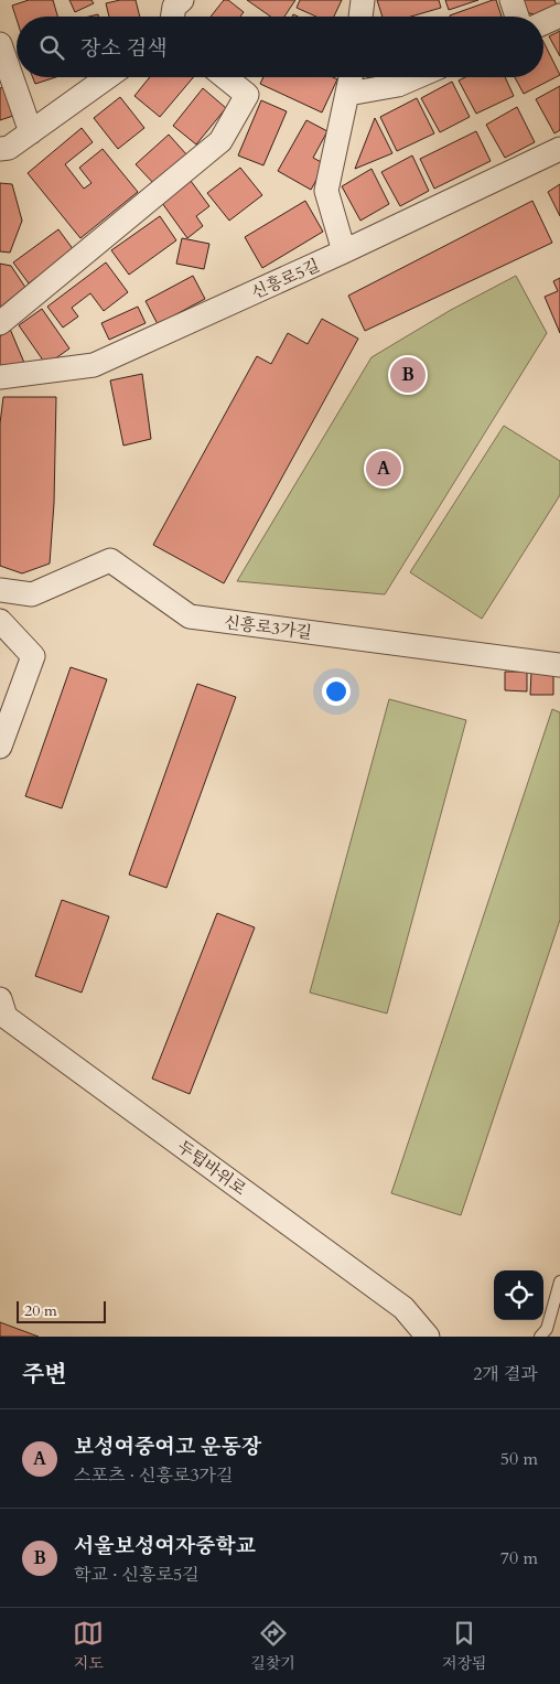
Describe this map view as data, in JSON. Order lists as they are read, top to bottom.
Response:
{
  "streets": {
    "street": ["신흥로5길", "신흥로3가길", "두텁바위로"]
  },
  "scale_bar": "20 m",
  "page": {
    "search": "장소 검색",
    "pins": ["B", "A"],
    "scale": "20 m",
    "heading": ["주변", "2개 결과"],
    "list": [
      {
        "mark": "A",
        "name": "보성여중여고 운동장",
        "note": "스포츠 · 신흥로3가길",
        "value": "50 m"
      },
      {
        "mark": "B",
        "name": "서울보성여자중학교",
        "note": "학교 · 신흥로5길",
        "value": "70 m"
      }
    ],
    "nav": ["지도", "길찾기", "저장됨"]
  }
}
